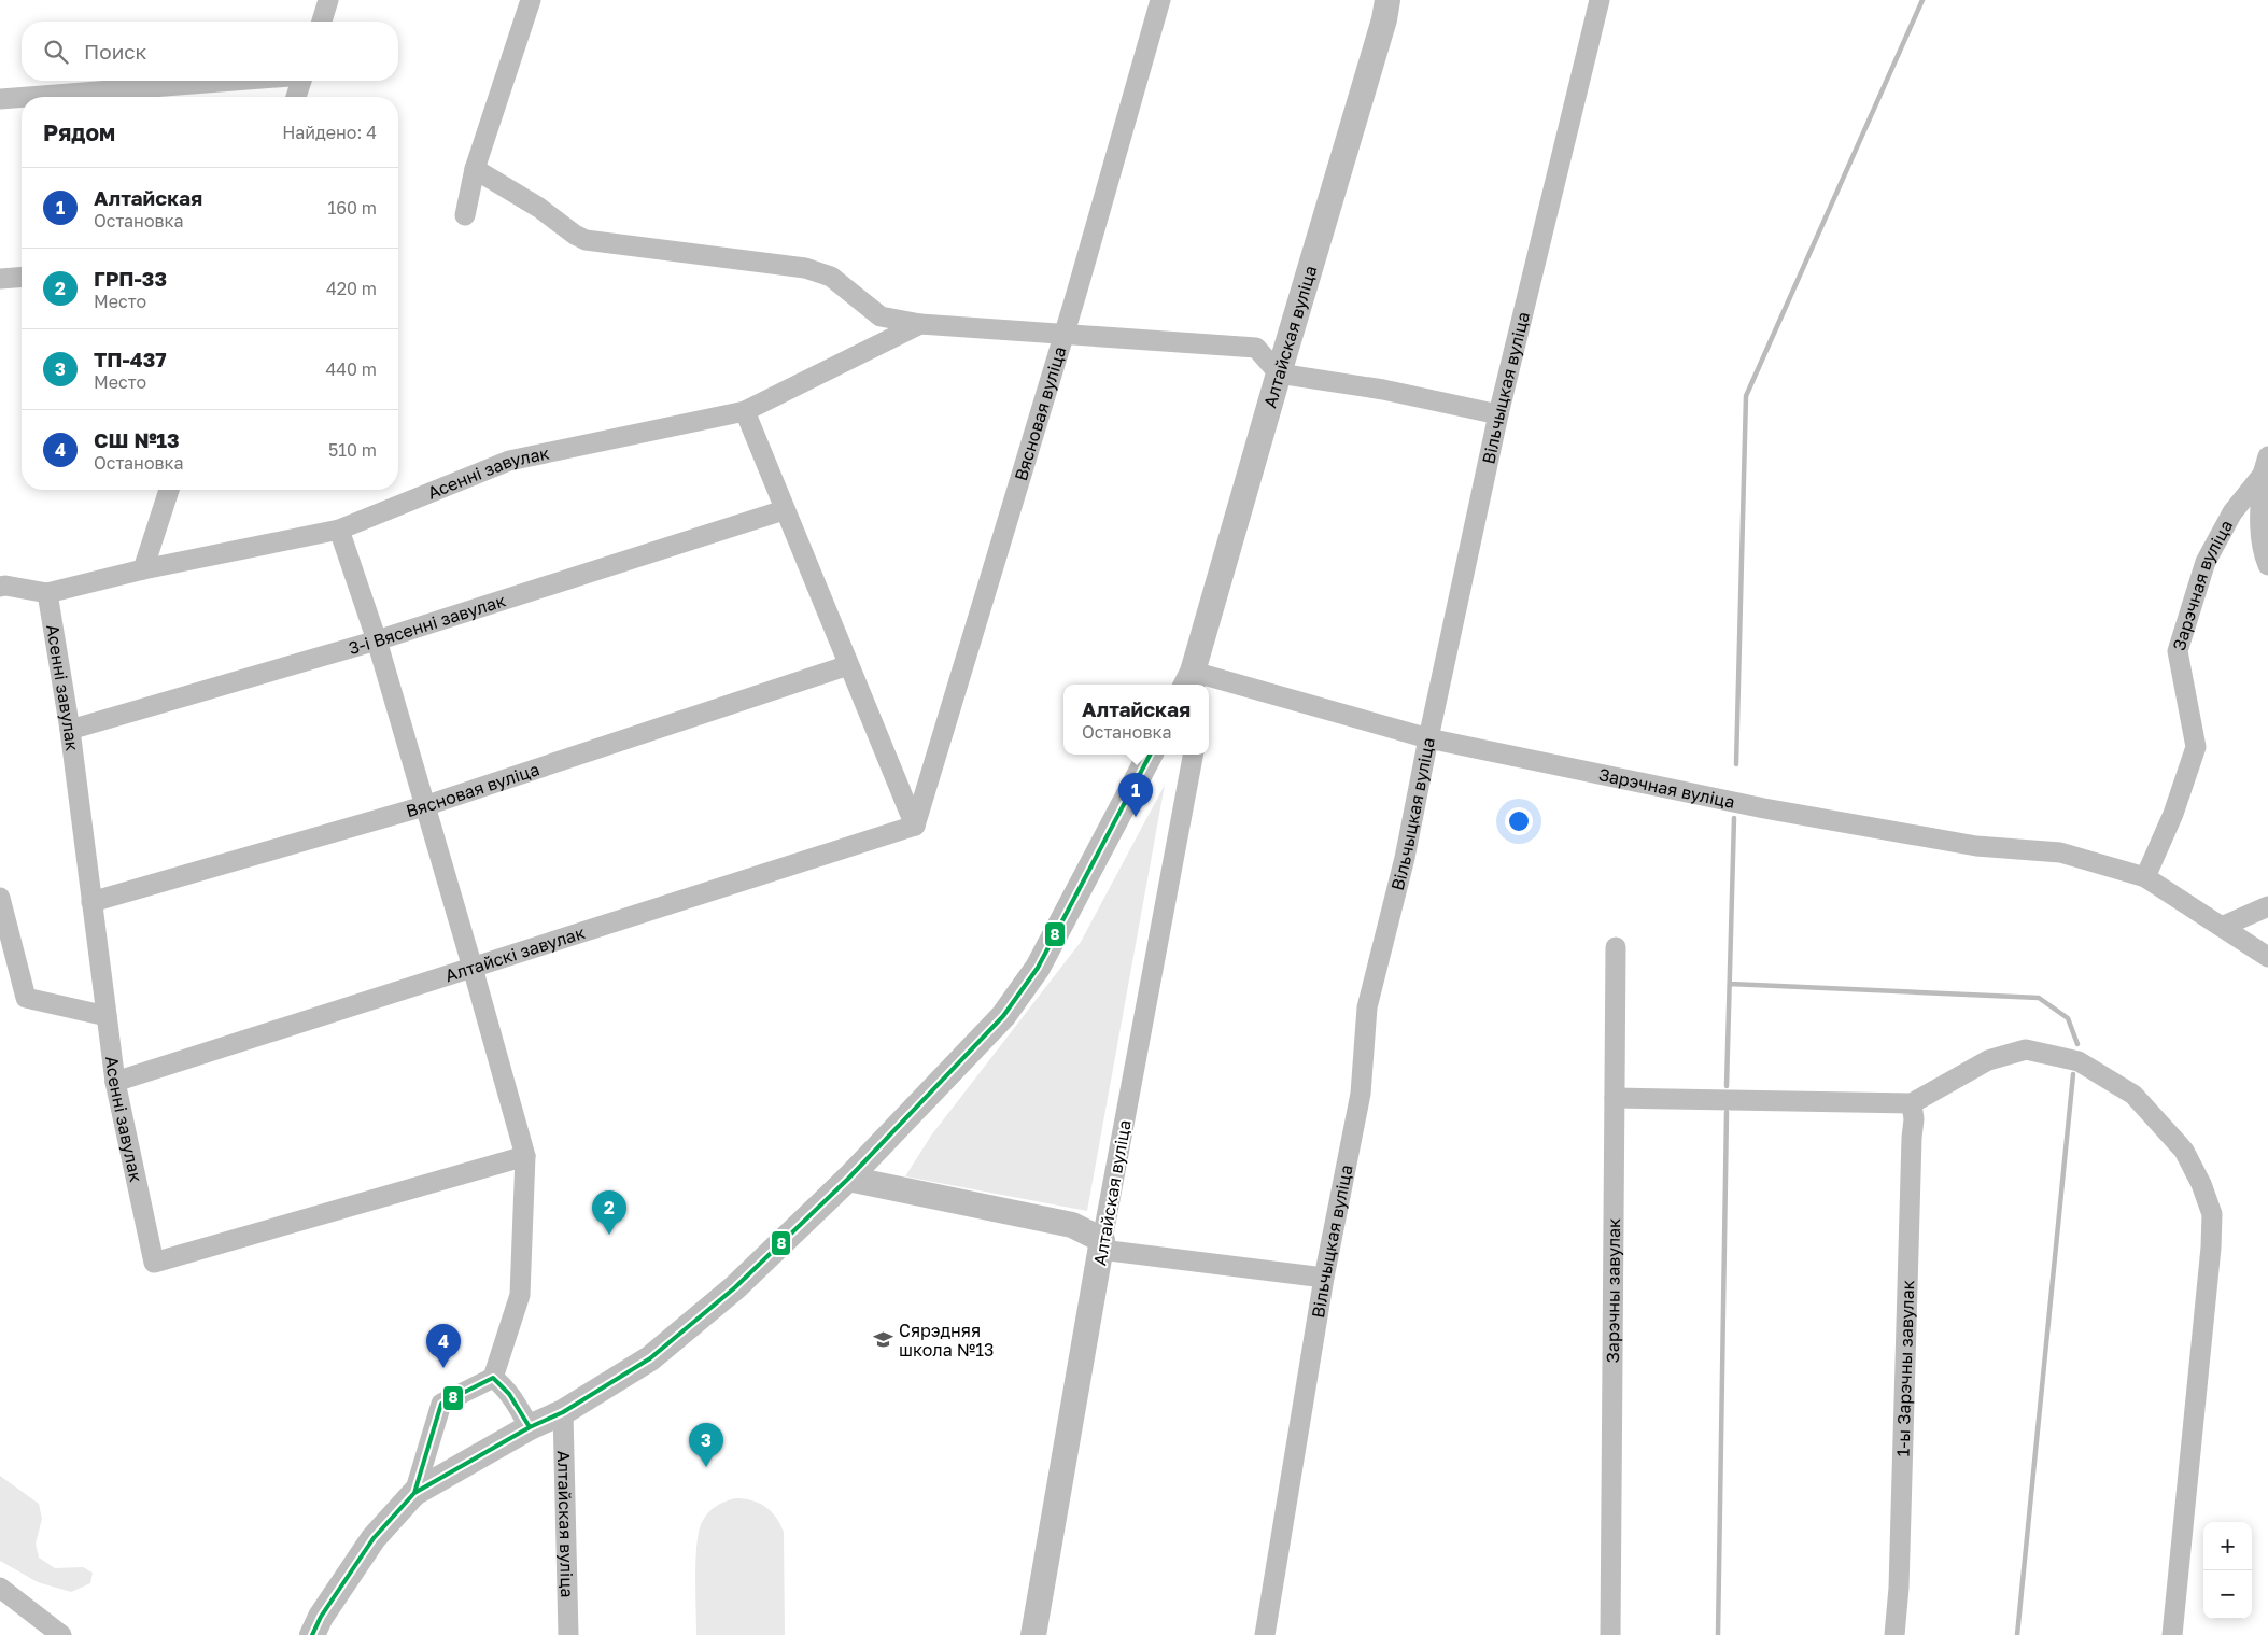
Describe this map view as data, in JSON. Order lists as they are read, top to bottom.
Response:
{
  "streets": {
    "main road": ["Алтайская вуліца"],
    "street": [
      "Вільчыцкая вуліца",
      "Вясновая вуліца",
      "Асенні завулак",
      "Зарэчная вуліца",
      "3-і Вясенні завулак",
      "Алтайскі завулак",
      "Зарэчны завулак",
      "1-ы Зарэчны завулак"
    ]
  },
  "crossings": [
    ["Вільчыцкая вуліца", "Зарэчная вуліца"],
    ["Вясновая вуліца", "Асенні завулак"],
    ["Вясновая вуліца", "Алтайскі завулак"],
    ["Асенні завулак", "3-і Вясенні завулак"],
    ["Асенні завулак", "Алтайскі завулак"]
  ],
  "places": {
    "school or university": ["Сярэдняя школа №13"]
  },
  "lines": ["transit line 8"],
  "page": {
    "search": "Поиск",
    "heading": ["Рядом", "Найдено: 4"],
    "list": [
      {
        "mark": "1",
        "name": "Алтайская",
        "note": "Остановка",
        "value": "160 m"
      },
      {
        "mark": "2",
        "name": "ГРП-33",
        "note": "Место",
        "value": "420 m"
      },
      {
        "mark": "3",
        "name": "ТП-437",
        "note": "Место",
        "value": "440 m"
      },
      {
        "mark": "4",
        "name": "СШ №13",
        "note": "Остановка",
        "value": "510 m"
      }
    ],
    "popup": ["Алтайская", "Остановка"],
    "pins": [
      "1",
      "2",
      "4",
      "3"
    ],
    "map_buttons": ["+", "−"]
  }
}
